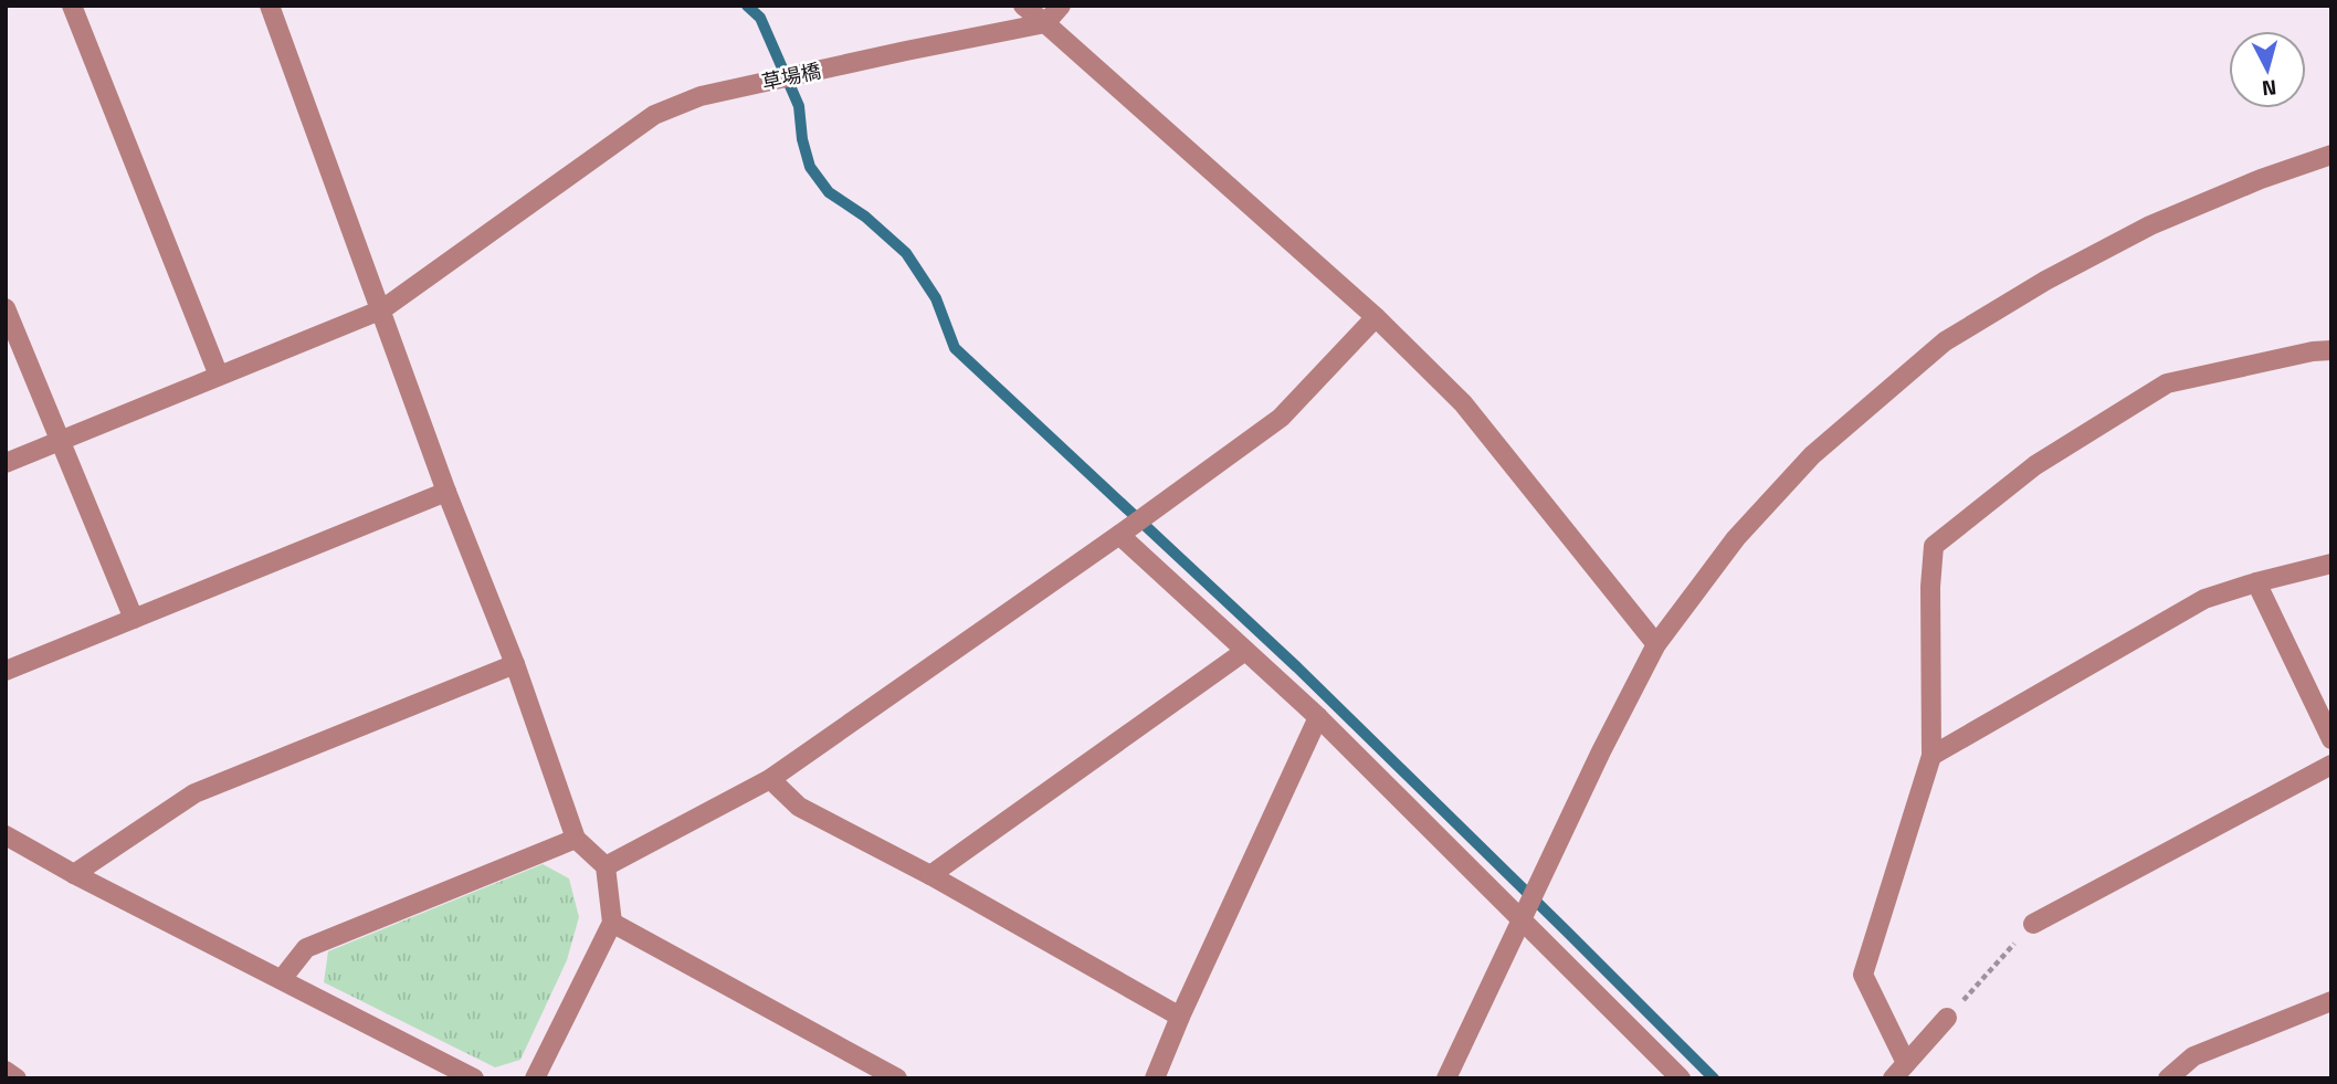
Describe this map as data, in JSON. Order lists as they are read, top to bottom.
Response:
{
  "streets": {
    "street": ["草場橋"]
  },
  "north": "bottom"
}
